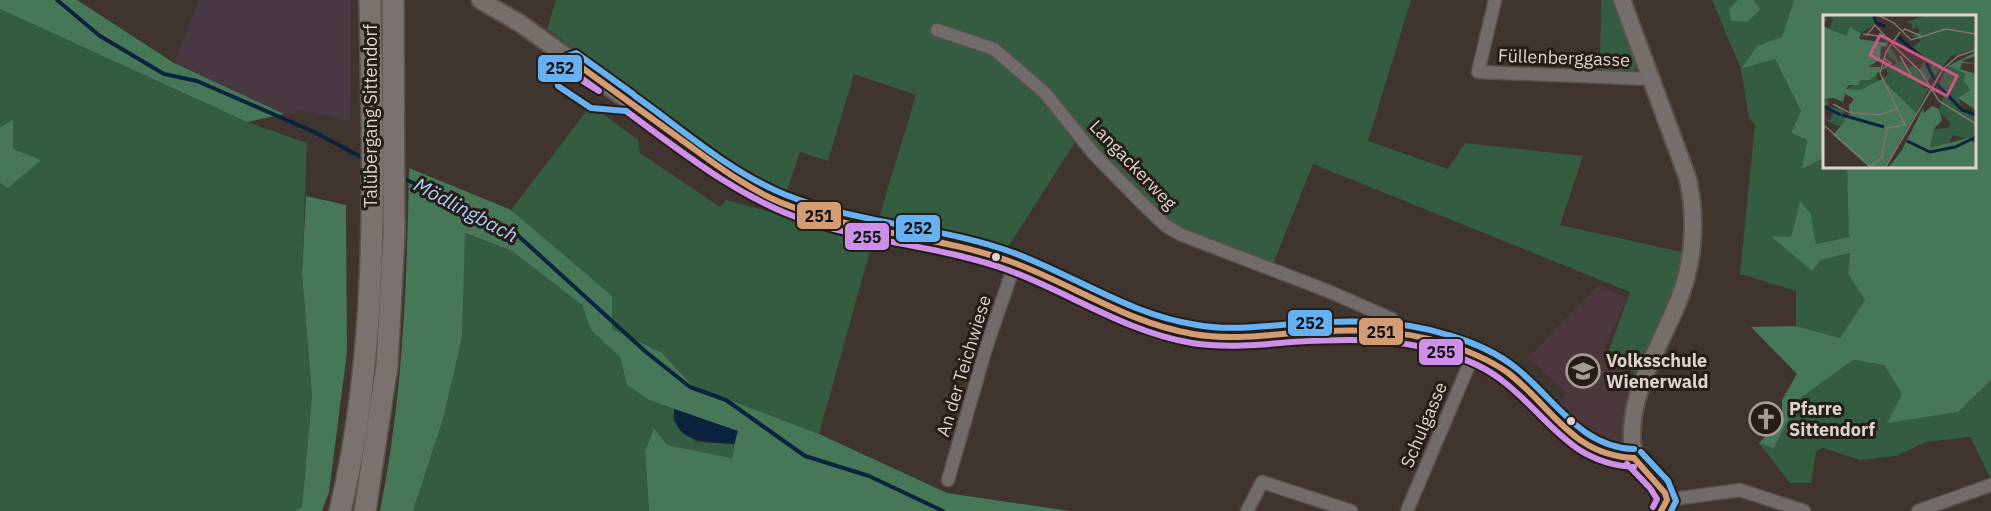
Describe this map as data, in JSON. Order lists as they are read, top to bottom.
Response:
{
  "streets": {
    "highway": ["Talübergang Sittendorf"],
    "street": [
      "Füllenberggasse",
      "Langackerweg",
      "An der Teichwiese",
      "Schulgasse"
    ]
  },
  "water": ["Mödlingbach"],
  "places": {
    "school or university": ["Volksschule Wienerwald"],
    "church": ["Pfarre Sittendorf"]
  },
  "lines": ["transit line 252", "transit line 251", "transit line 255"]
}
